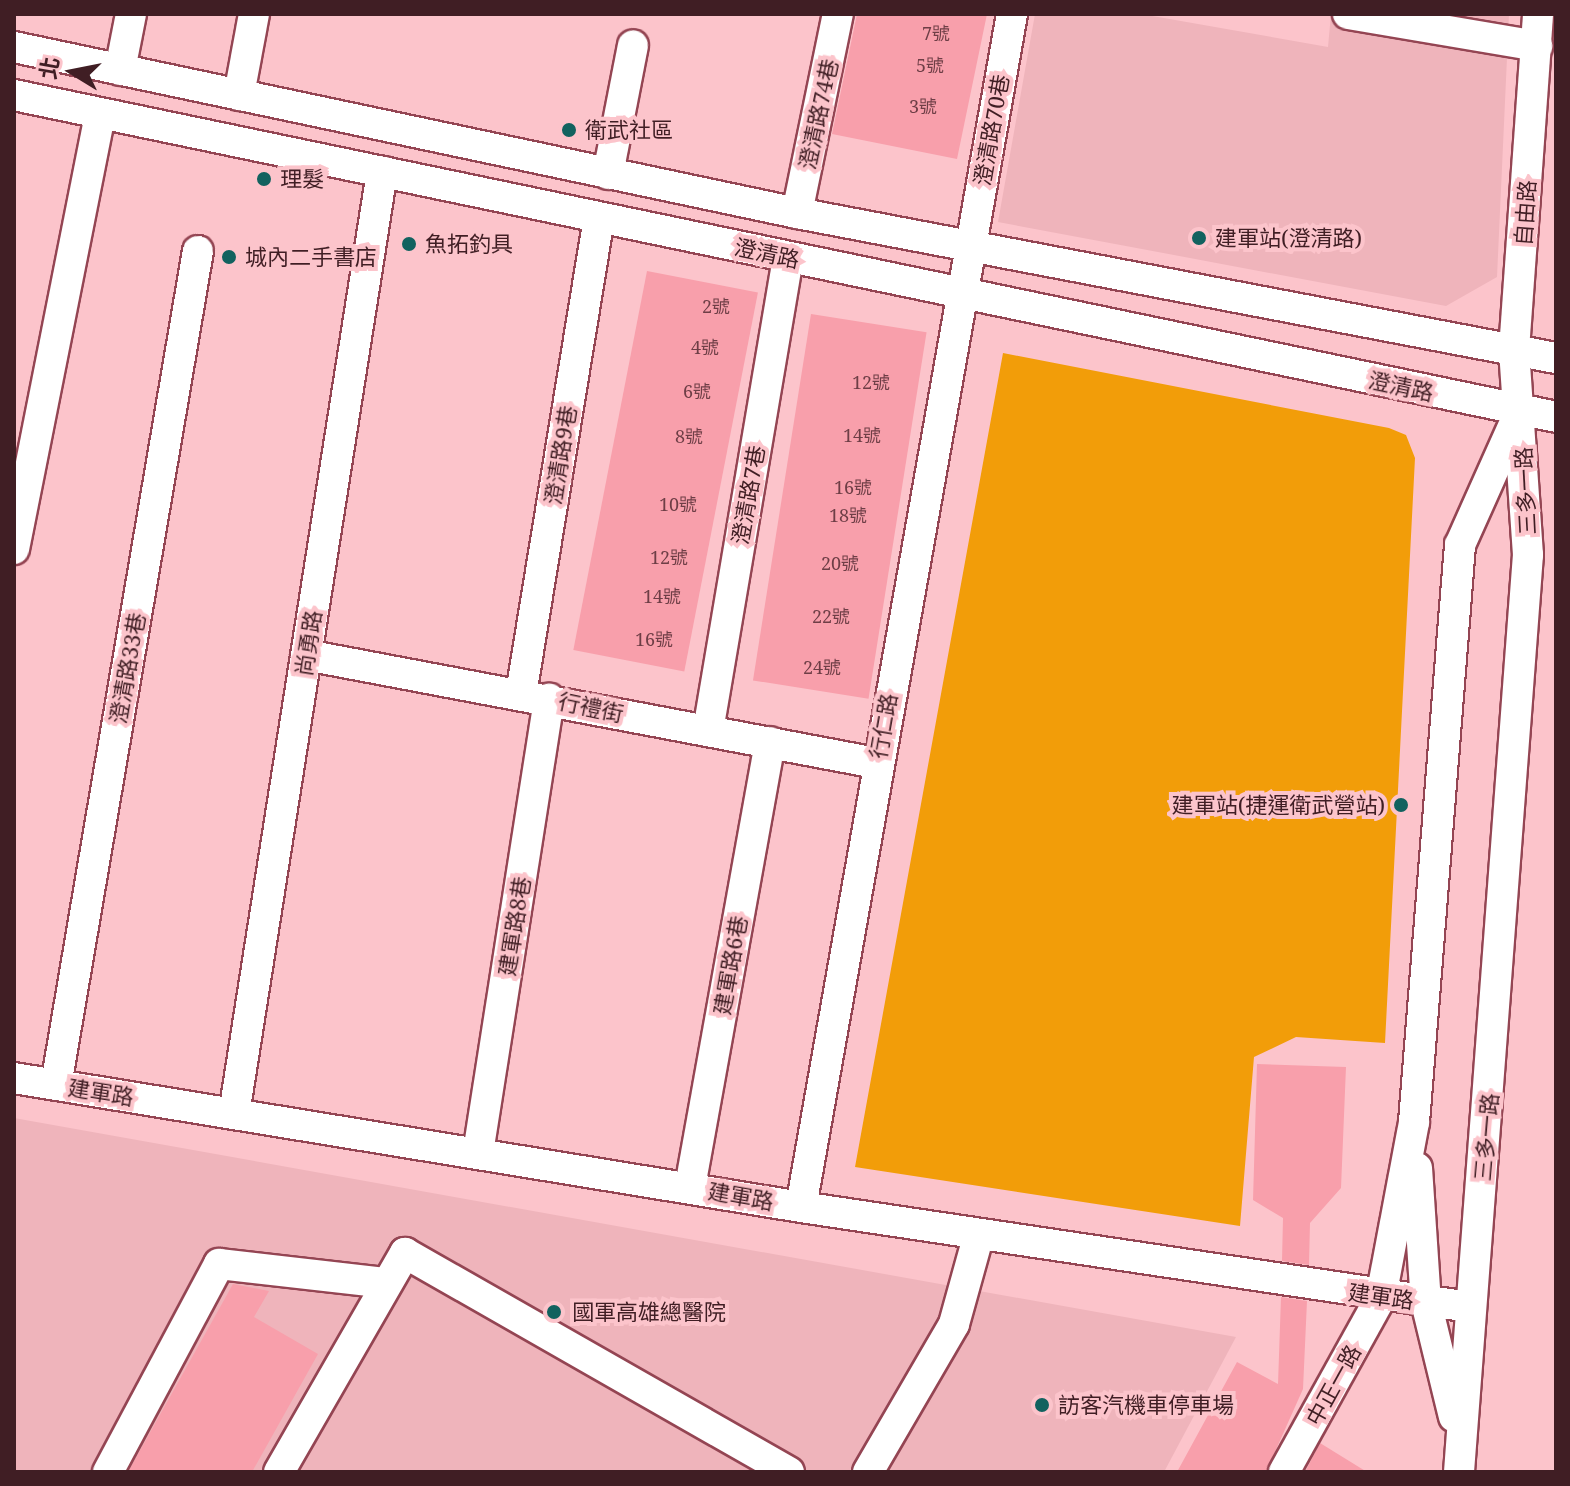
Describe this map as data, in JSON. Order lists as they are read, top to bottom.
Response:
{
  "streets": {
    "street": [
      "澄清路74巷",
      "澄清路70巷",
      "自由路",
      "澄清路",
      "澄清路9巷",
      "三多一路",
      "澄清路7巷",
      "尚勇路",
      "澄清路33巷",
      "行禮街",
      "行仁路",
      "建軍路8巷",
      "建軍路6巷",
      "建軍路",
      "中正一路"
    ]
  },
  "crossings": [
    ["澄清路74巷", "澄清路"],
    ["澄清路70巷", "澄清路"],
    ["澄清路70巷", "行仁路"],
    ["自由路", "澄清路"],
    ["自由路", "三多一路"],
    ["澄清路", "澄清路9巷"],
    ["澄清路", "三多一路"],
    ["澄清路", "澄清路7巷"],
    ["澄清路", "尚勇路"],
    ["澄清路", "行仁路"],
    ["澄清路9巷", "行禮街"],
    ["澄清路9巷", "建軍路8巷"],
    ["三多一路", "建軍路"],
    ["三多一路", "中正一路"],
    ["澄清路7巷", "行禮街"],
    ["尚勇路", "行禮街"],
    ["尚勇路", "建軍路"],
    ["澄清路33巷", "建軍路"],
    ["行禮街", "行仁路"],
    ["行禮街", "建軍路8巷"],
    ["行禮街", "建軍路6巷"],
    ["行仁路", "建軍路"],
    ["建軍路8巷", "建軍路"],
    ["建軍路6巷", "建軍路"],
    ["建軍路", "中正一路"]
  ],
  "places": [
    "衛武社區",
    "理髮",
    "建軍站(澄清路)",
    "魚拓釣具",
    "城內二手書店",
    "建軍站(捷運衛武營站)",
    "國軍高雄總醫院",
    "訪客汽機車停車場"
  ],
  "house_numbers": [
    "7號",
    "5號",
    "3號",
    "2號",
    "4號",
    "12號",
    "6號",
    "14號",
    "8號",
    "16號",
    "10號",
    "18號",
    "12號",
    "20號",
    "14號",
    "22號",
    "16號",
    "24號"
  ],
  "north": "left"
}
